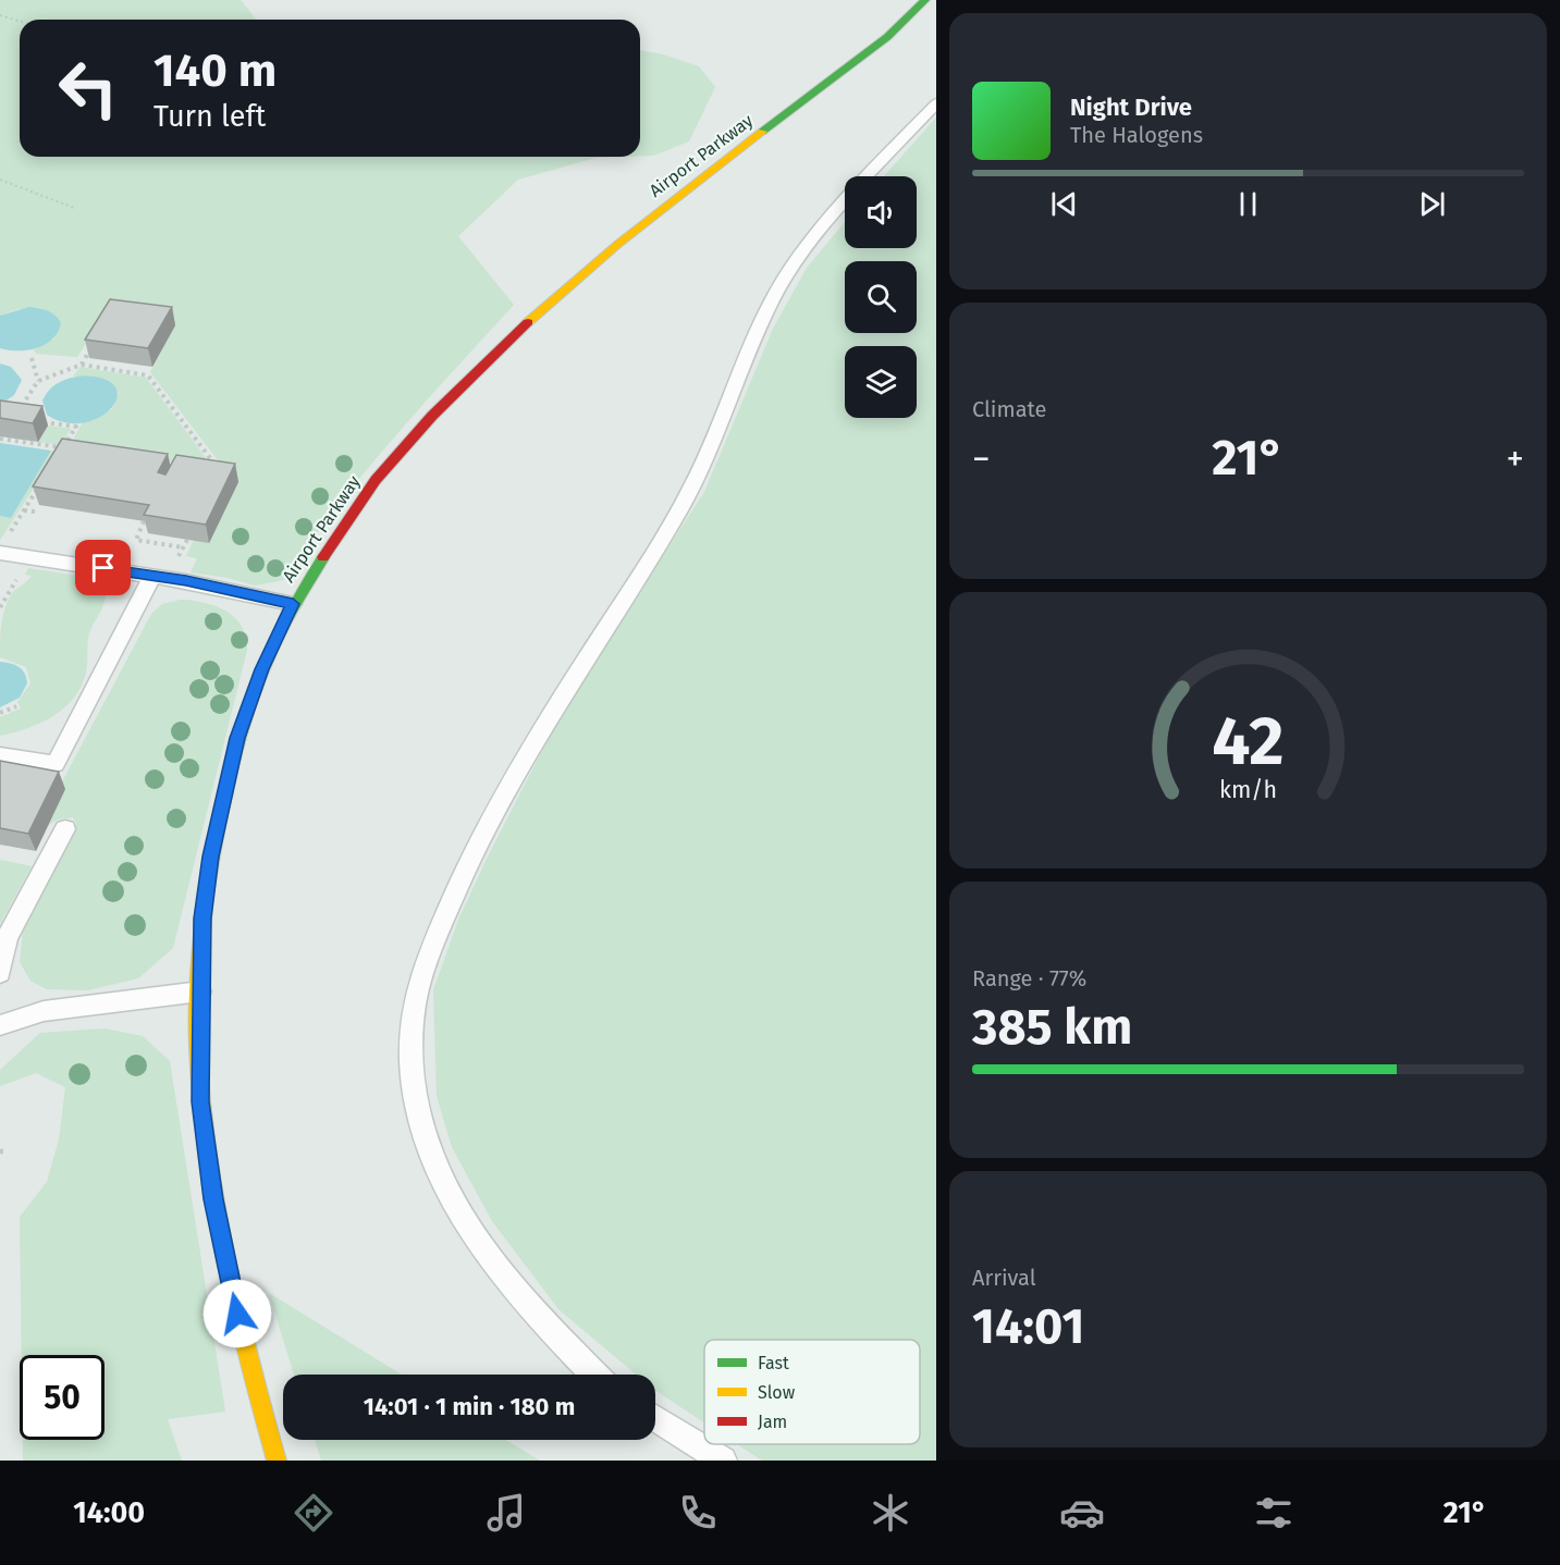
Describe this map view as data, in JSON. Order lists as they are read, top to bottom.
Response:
{
  "streets": {
    "main road": ["Airport Parkway"]
  },
  "legend": ["Fast", "Slow", "Jam"],
  "page": {
    "turn": ["140 m", "Turn left"],
    "song": ["Night Drive", "The Halogens"],
    "tile": [
      "Climate",
      ["Range · 77%", "385 km"],
      ["Arrival", "14:01"]
    ],
    "heat": ["−", "21°", "+"],
    "limit": "50",
    "trip": "14:01 · 1 min · 180 m",
    "tabs": ["14:00", "21°"],
    "gauge": ["42", "km/h"]
  }
}
